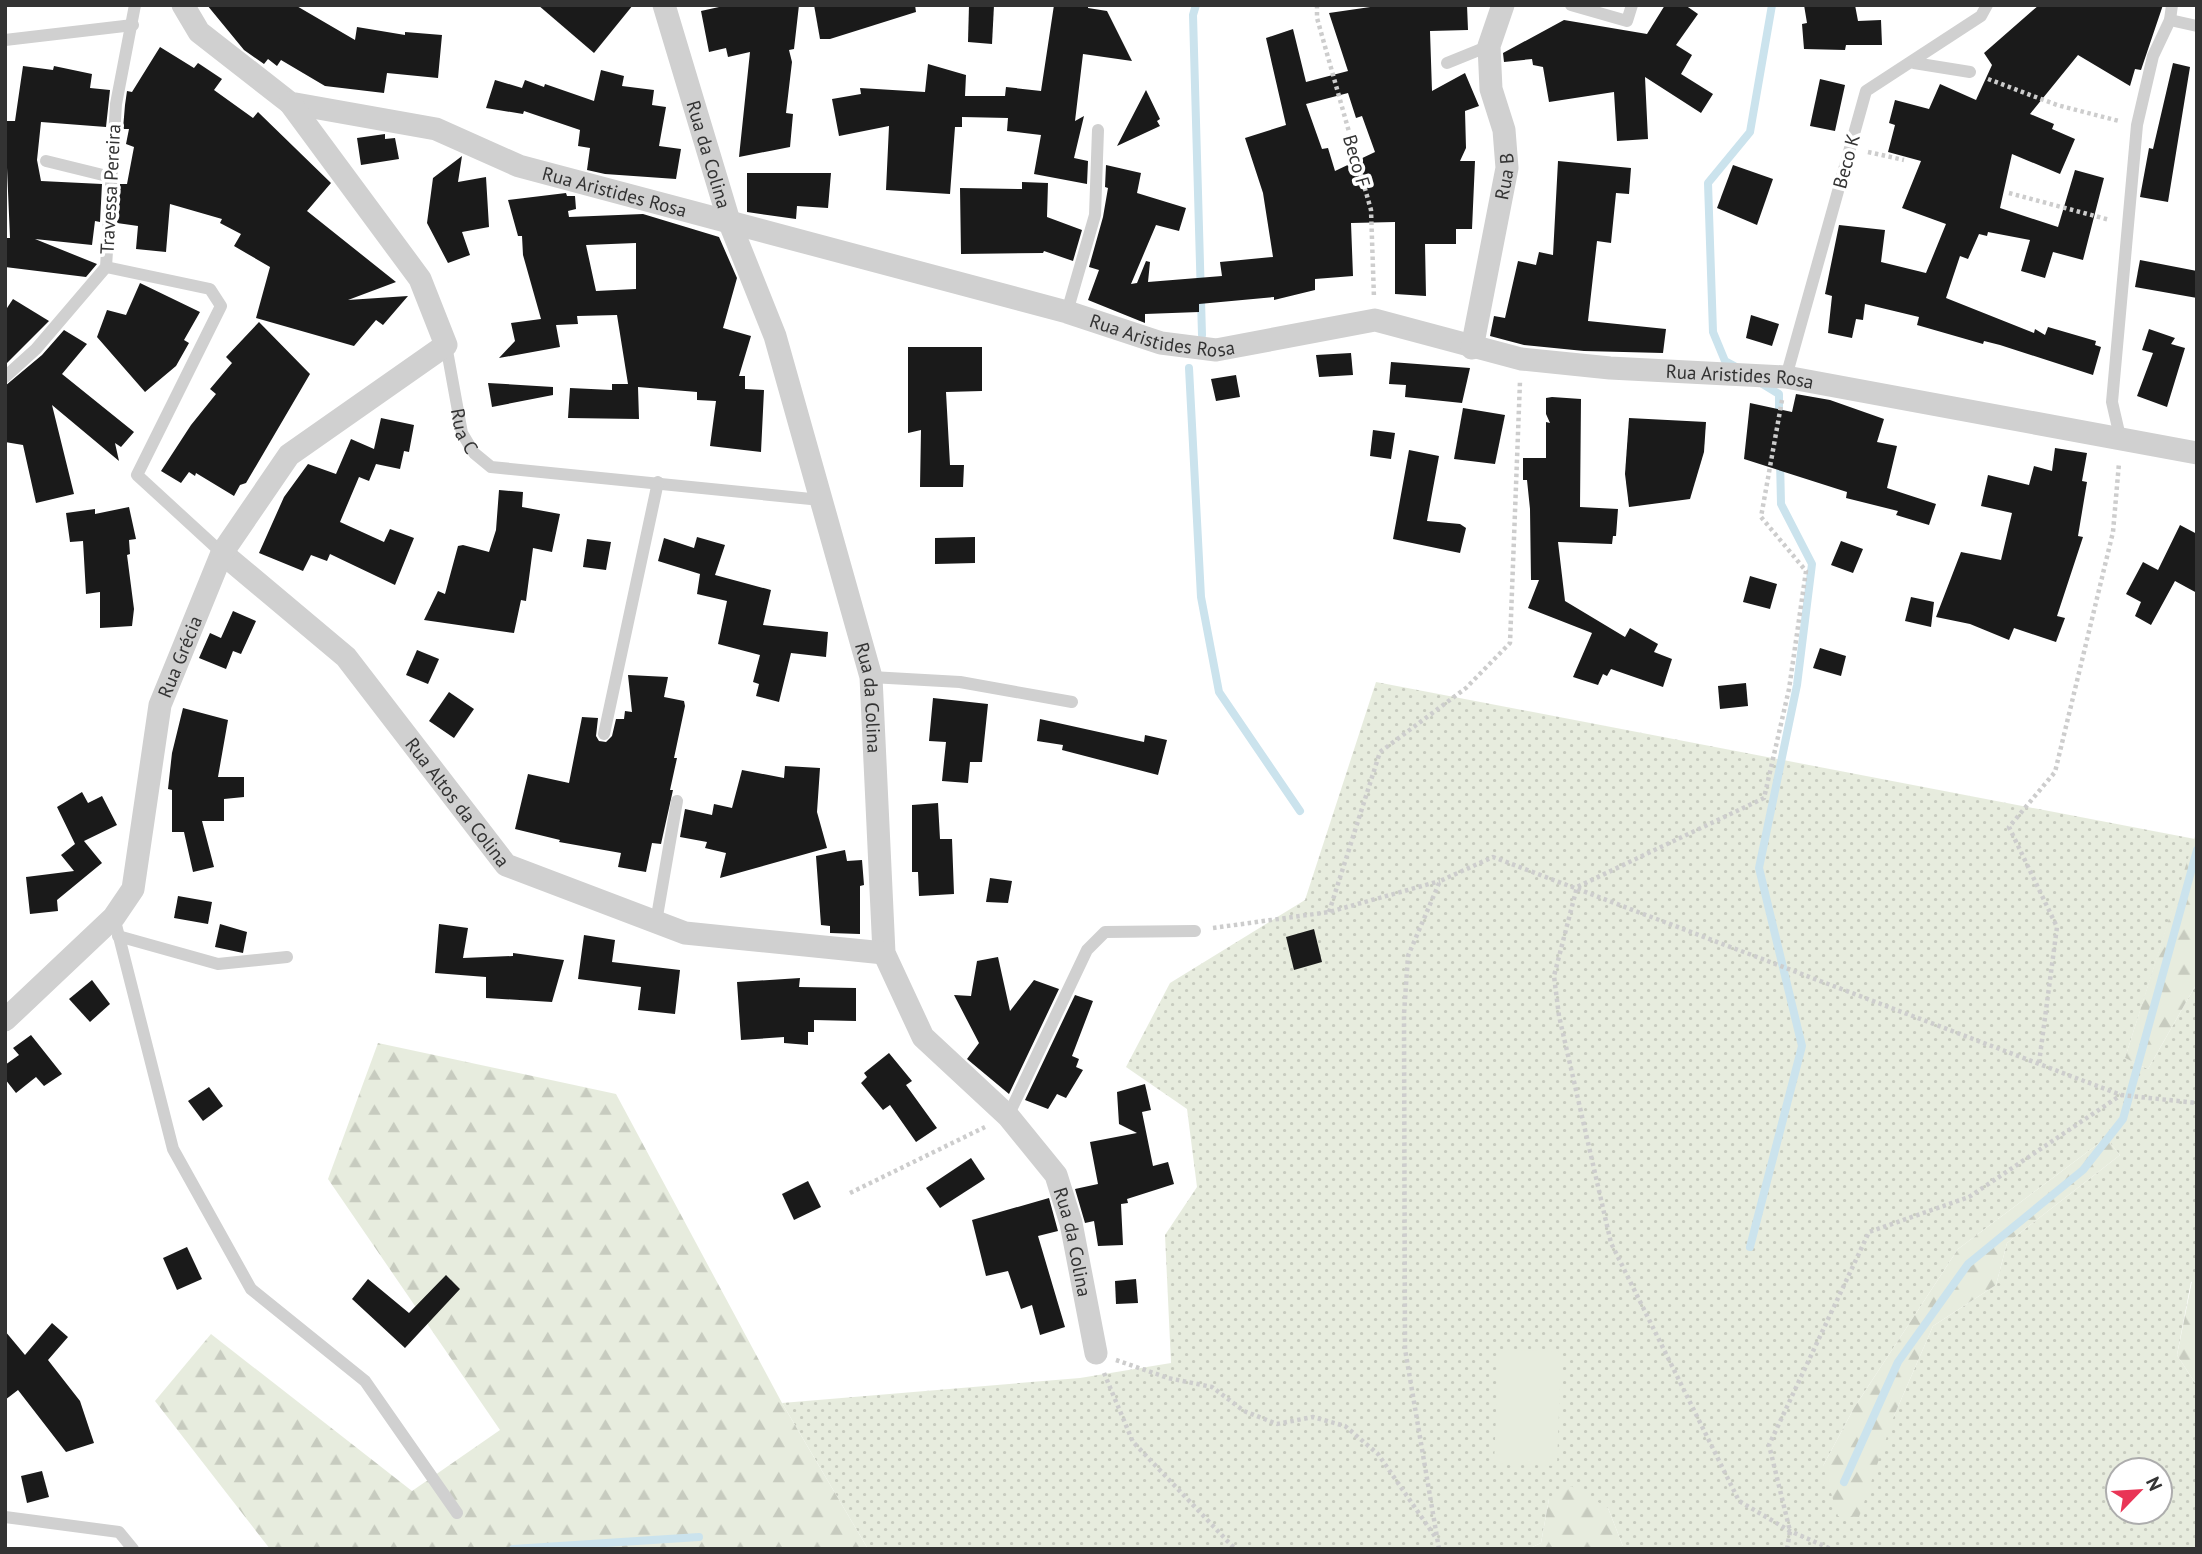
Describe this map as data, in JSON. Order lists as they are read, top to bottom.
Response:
{
  "streets": {
    "street": [
      "Rua da Colina",
      "Rua B",
      "Rua Aristides Rosa",
      "Rua C",
      "Rua Grécia",
      "Rua Altos da Colina"
    ],
    "lane": ["Beco K", "Travessa Pereira"],
    "path": ["Beco F"]
  },
  "crossings": [
    ["Rua da Colina", "Rua Aristides Rosa"],
    ["Rua da Colina", "Rua C"],
    ["Rua da Colina", "Rua Altos da Colina"],
    ["Beco F", "Rua Aristides Rosa"],
    ["Beco K", "Rua Aristides Rosa"],
    ["Rua B", "Rua Aristides Rosa"],
    ["Rua Aristides Rosa", "Rua C"],
    ["Rua C", "Rua Grécia"],
    ["Rua Grécia", "Rua Altos da Colina"]
  ],
  "north": "top right"
}
